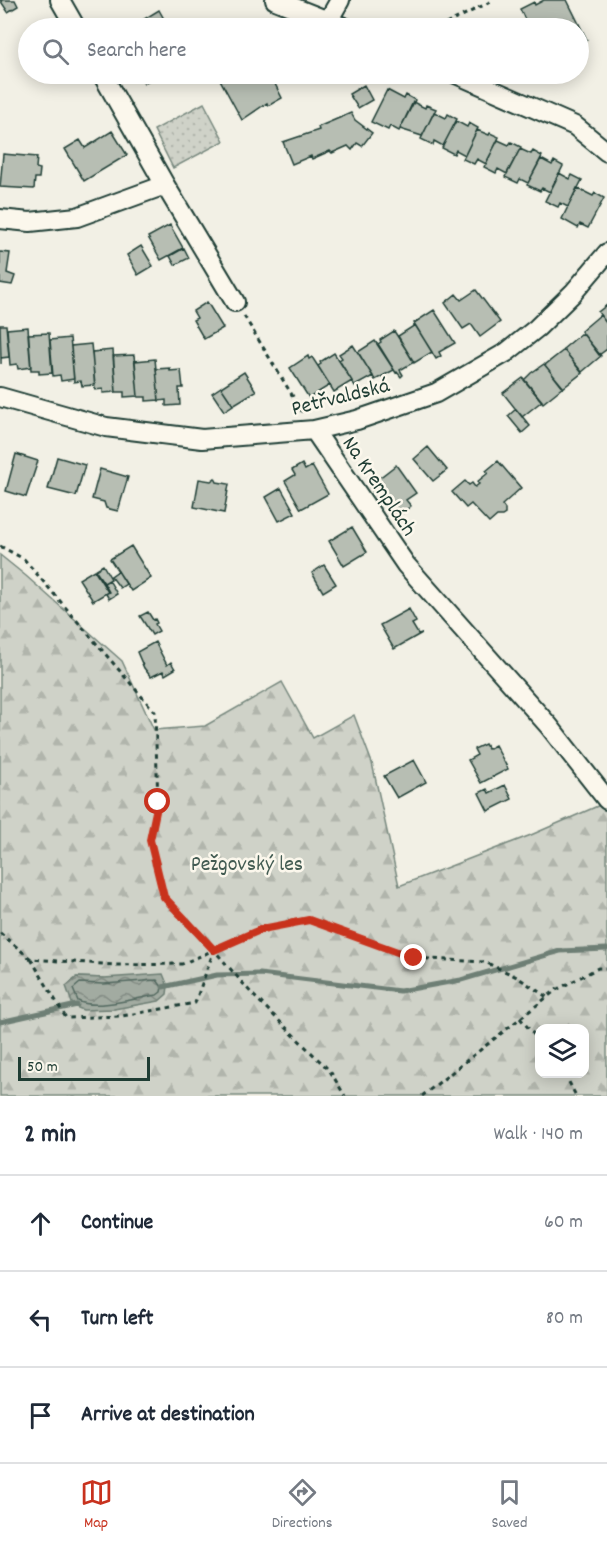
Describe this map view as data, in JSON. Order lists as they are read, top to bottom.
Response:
{
  "streets": {
    "street": ["Petřvaldská", "Na Kremplách"]
  },
  "crossings": [
    ["Petřvaldská", "Na Kremplách"]
  ],
  "parks": ["Pežgovský les"],
  "scale_bar": "50 m",
  "page": {
    "search": "Search here",
    "scale": "50 m",
    "heading": ["2 min", "Walk · 140 m"],
    "list": [
      ["Continue", "60 m"],
      ["Turn left", "80 m"],
      "Arrive at destination"
    ],
    "nav": ["Map", "Directions", "Saved"]
  }
}
